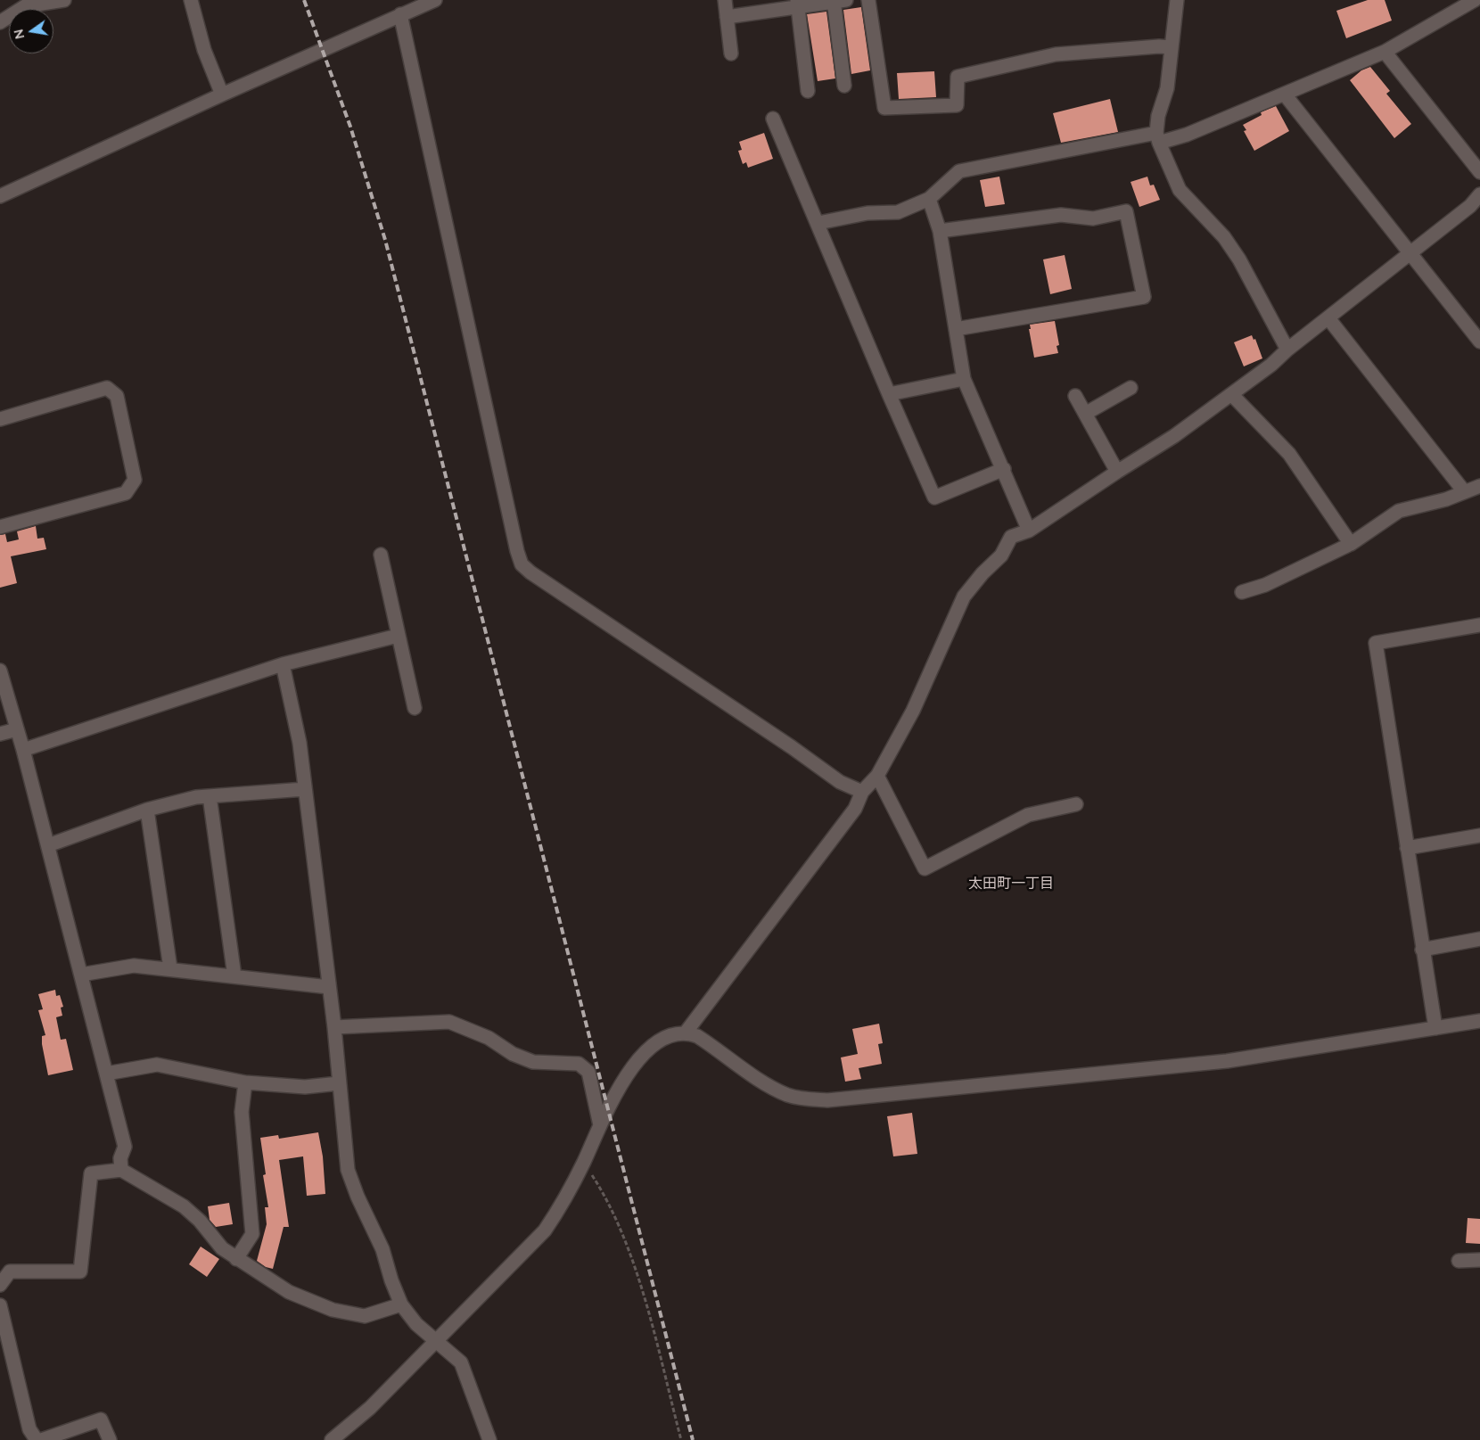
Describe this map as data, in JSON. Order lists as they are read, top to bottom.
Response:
{
  "districts": ["太田町一丁目"],
  "north": "left"
}
